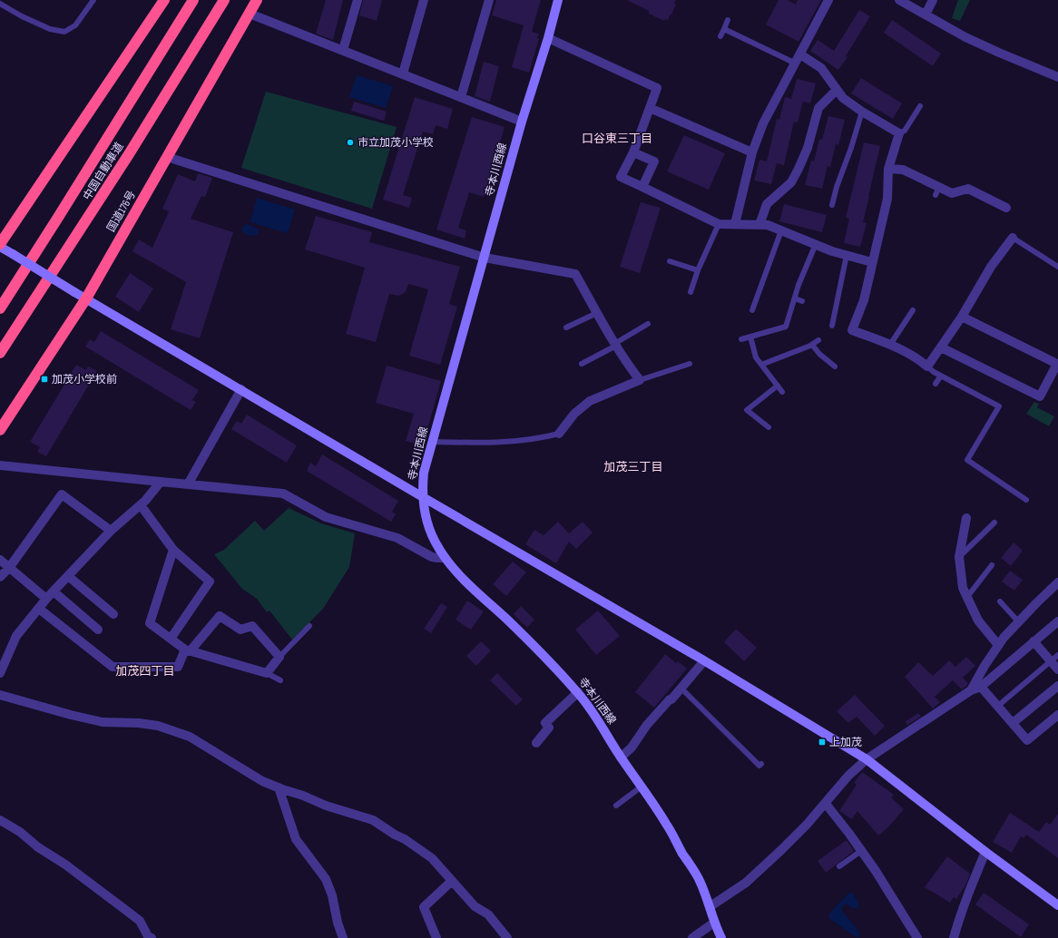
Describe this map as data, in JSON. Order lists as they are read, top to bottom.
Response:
{
  "streets": {
    "highway": ["中国自動車道", "国道176号"],
    "street": ["寺本川西線"]
  },
  "districts": ["口谷東三丁目", "加茂三丁目", "加茂四丁目"],
  "places": {
    "other": ["市立加茂小学校"],
    "transit": ["加茂小学校前", "上加茂"]
  }
}
